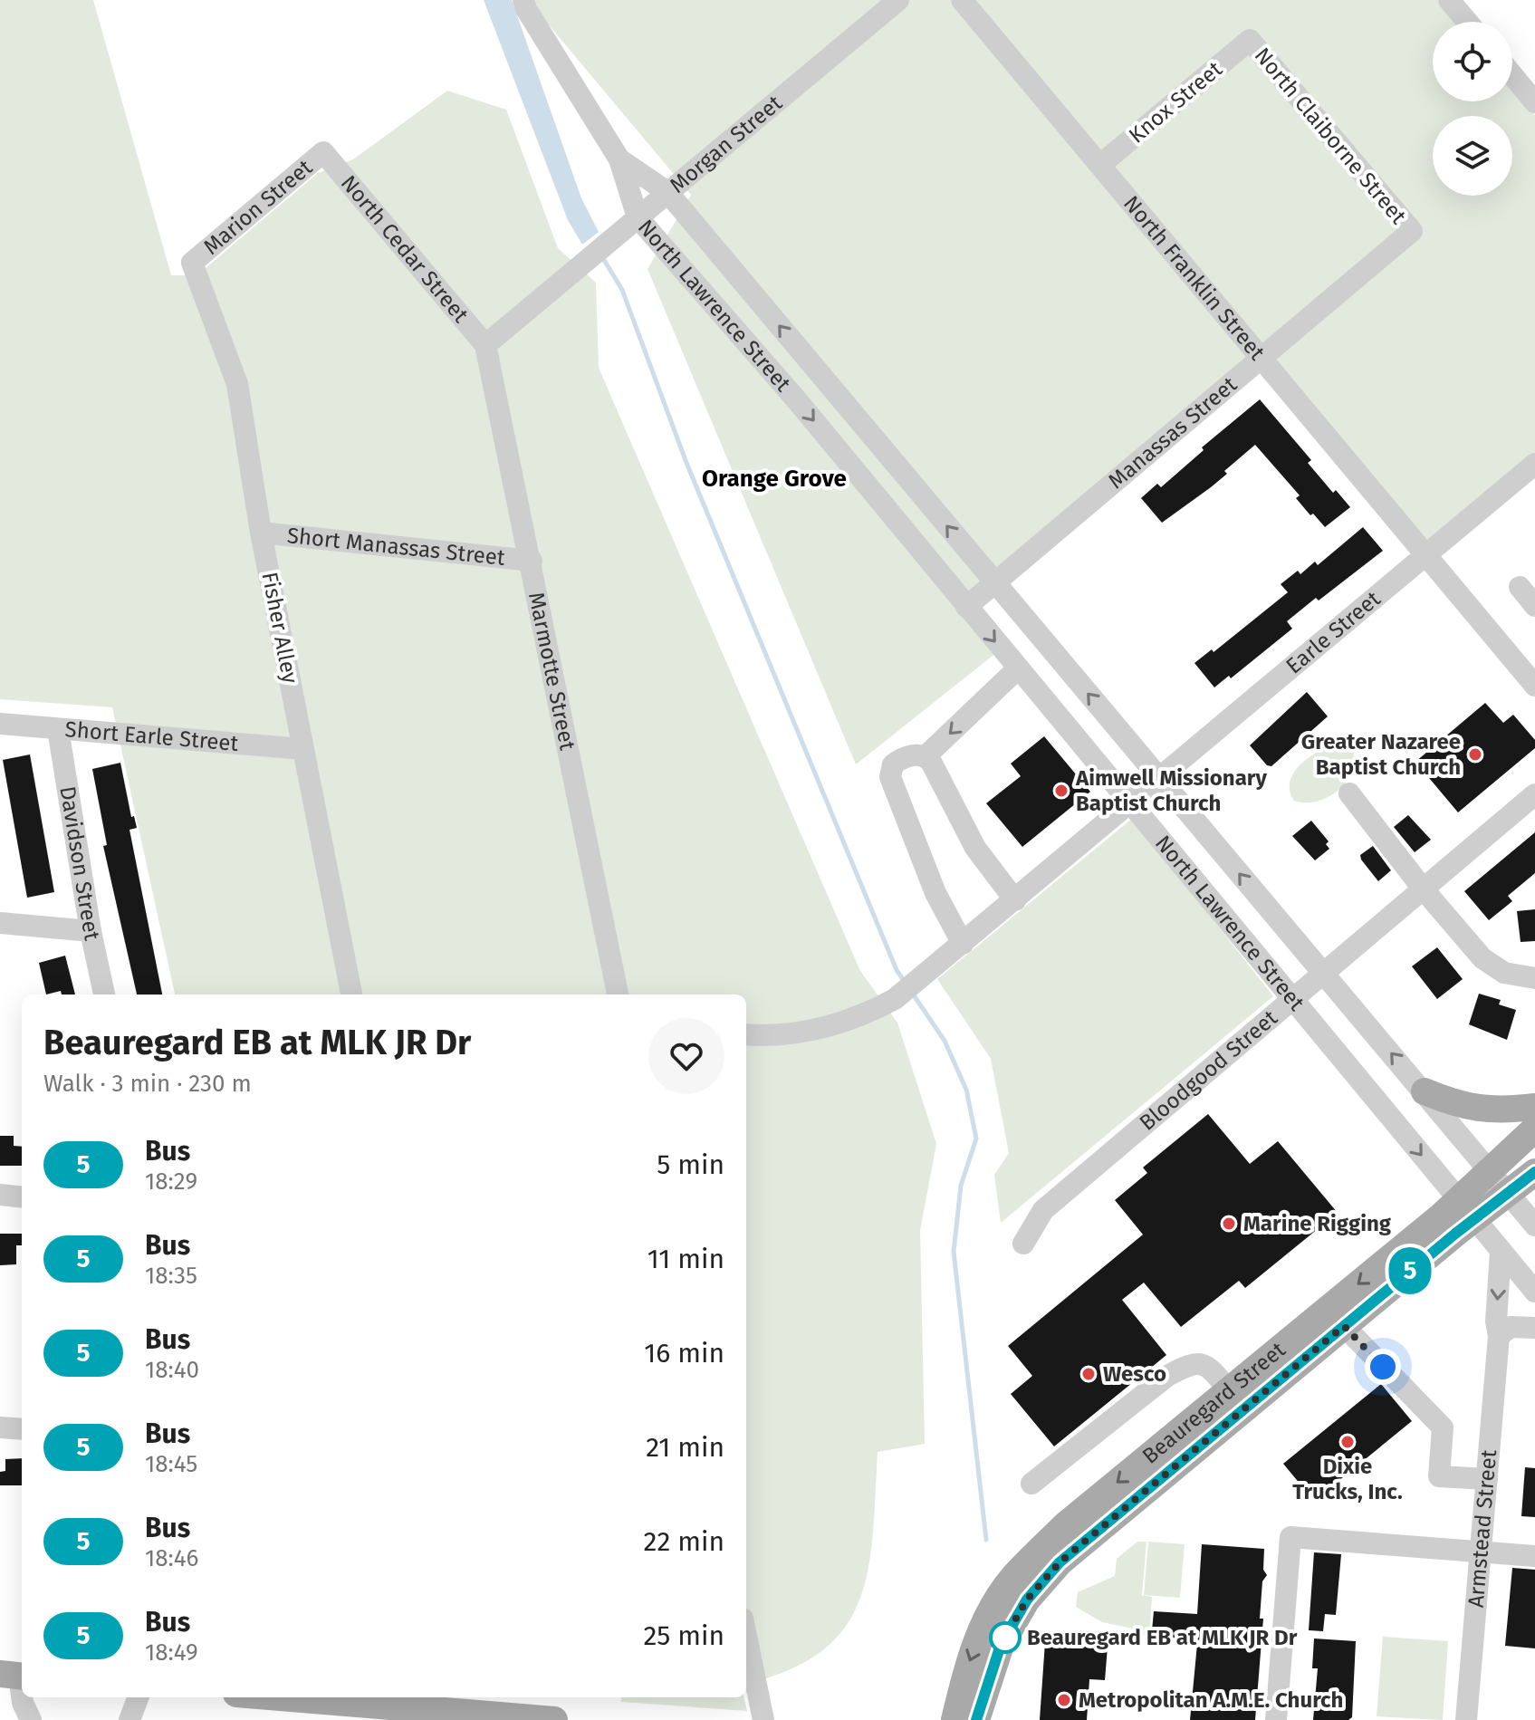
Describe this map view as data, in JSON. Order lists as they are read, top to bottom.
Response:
{
  "streets": {
    "main road": ["Beauregard Street"],
    "street": [
      "Knox Street",
      "North Claiborne Street",
      "Morgan Street",
      "Marion Street",
      "North Cedar Street",
      "North Franklin Street",
      "North Lawrence Street",
      "Manassas Street",
      "Short Manassas Street",
      "Fisher Alley",
      "Earle Street",
      "Marmotte Street",
      "Short Earle Street",
      "Davidson Street",
      "Bloodgood Street",
      "Armstead Street"
    ]
  },
  "crossings": [
    ["Knox Street", "North Claiborne Street"],
    ["Knox Street", "North Franklin Street"],
    ["North Claiborne Street", "Manassas Street"],
    ["Morgan Street", "North Cedar Street"],
    ["Morgan Street", "North Lawrence Street"],
    ["Morgan Street", "Marmotte Street"],
    ["Marion Street", "North Cedar Street"],
    ["Marion Street", "Fisher Alley"],
    ["North Cedar Street", "Marmotte Street"],
    ["North Franklin Street", "Manassas Street"],
    ["North Franklin Street", "Earle Street"],
    ["North Lawrence Street", "Manassas Street"],
    ["North Lawrence Street", "Earle Street"],
    ["North Lawrence Street", "Bloodgood Street"],
    ["North Lawrence Street", "Beauregard Street"],
    ["North Lawrence Street", "Armstead Street"],
    ["Short Manassas Street", "Fisher Alley"],
    ["Short Manassas Street", "Marmotte Street"],
    ["Fisher Alley", "Short Earle Street"],
    ["Short Earle Street", "Davidson Street"]
  ],
  "districts": ["Orange Grove"],
  "places": [
    "Greater Nazaree Baptist Church",
    "Aimwell Missionary Baptist Church",
    "Marine Rigging",
    "Wesco",
    "Dixie Trucks, Inc.",
    "Beauregard EB at MLK JR Dr",
    "Metropolitan A.M.E. Church"
  ],
  "lines": ["bus line 5"],
  "page": {
    "on_map": "5",
    "heading": ["Beauregard EB at MLK JR Dr", "Walk · 3 min · 230 m"],
    "list": [
      {
        "mark": "5",
        "name": "Bus",
        "note": "18:29",
        "value": "5 min"
      },
      {
        "mark": "5",
        "name": "Bus",
        "note": "18:35",
        "value": "11 min"
      },
      {
        "mark": "5",
        "name": "Bus",
        "note": "18:40",
        "value": "16 min"
      },
      {
        "mark": "5",
        "name": "Bus",
        "note": "18:45",
        "value": "21 min"
      },
      {
        "mark": "5",
        "name": "Bus",
        "note": "18:46",
        "value": "22 min"
      },
      {
        "mark": "5",
        "name": "Bus",
        "note": "18:49",
        "value": "25 min"
      }
    ]
  }
}
